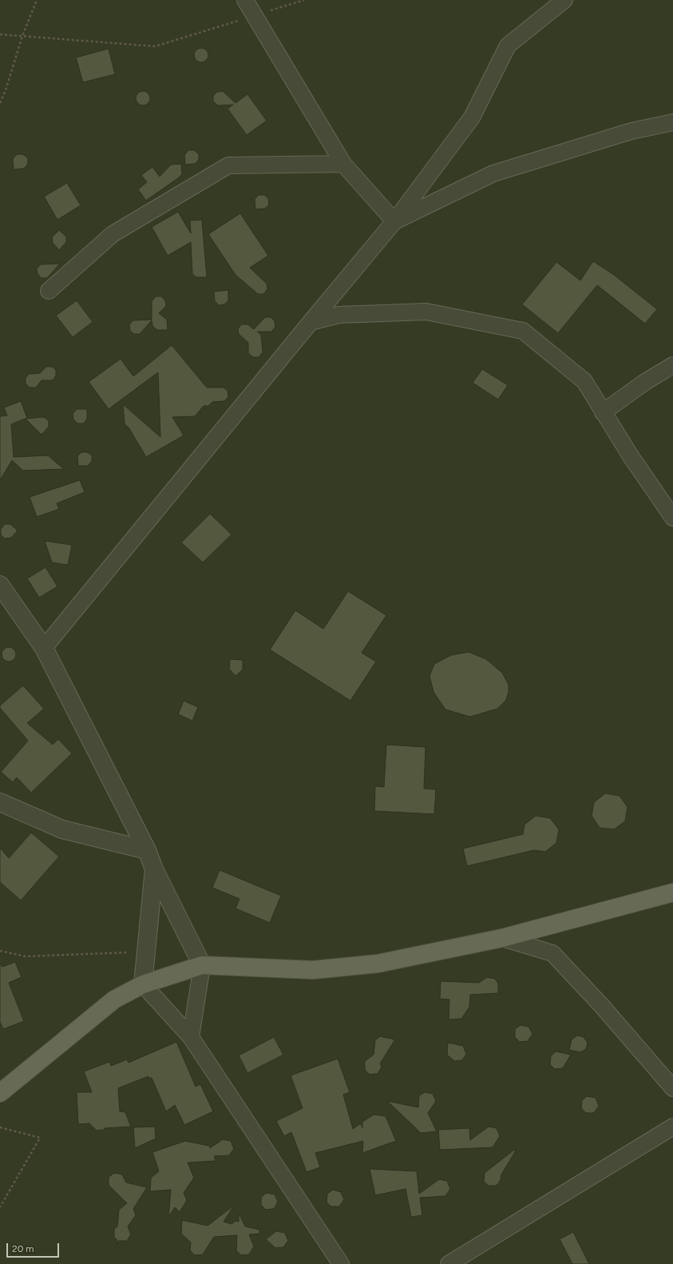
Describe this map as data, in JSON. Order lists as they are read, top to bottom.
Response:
{
  "scale_bar": "20 m"
}
